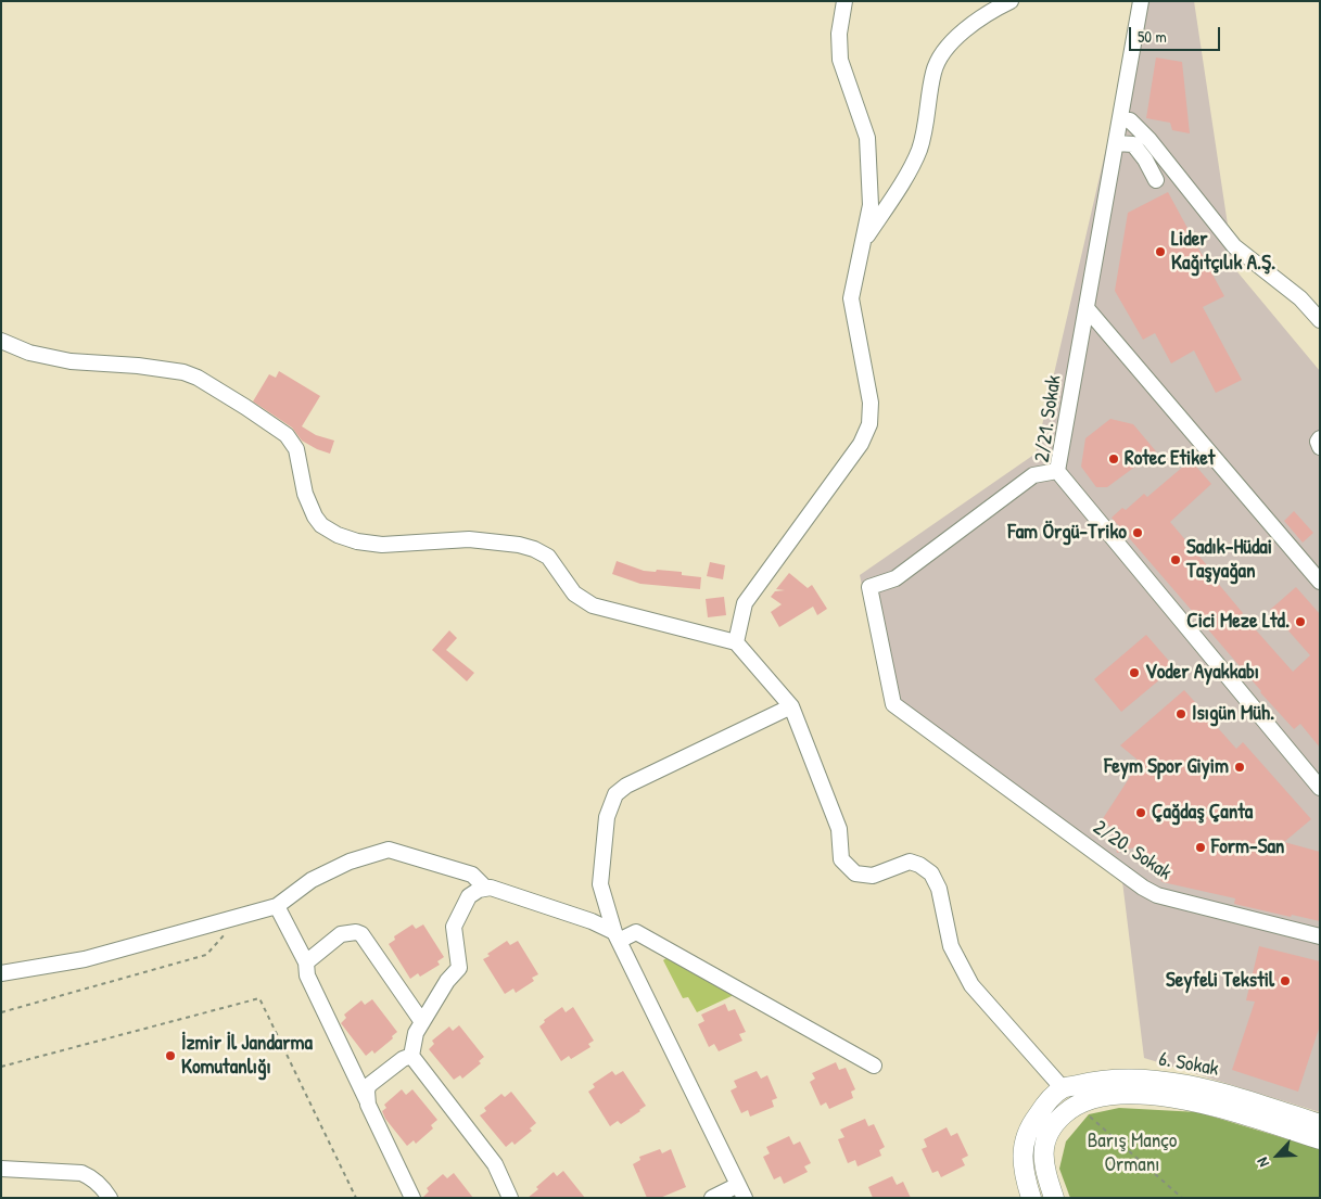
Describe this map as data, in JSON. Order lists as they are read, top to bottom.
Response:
{
  "streets": {
    "main road": ["6. Sokak"],
    "street": ["2/21. Sokak", "2/20. Sokak"]
  },
  "crossings": [
    ["2/21. Sokak", "2/20. Sokak"]
  ],
  "parks": ["Barış Manço Ormanı"],
  "places": [
    "Lider Kağıtçılık A.Ş.",
    "Rotec Etiket",
    "Fam Örgü-Triko",
    "Sadık-Hüdai Taşyağan",
    "Cici Meze Ltd.",
    "Voder Ayakkabı",
    "Isıgün Müh.",
    "Feym Spor Giyim",
    "Çağdaş Çanta",
    "Form-San",
    "Seyfeli Tekstil",
    "İzmir İl Jandarma Komutanlığı"
  ],
  "scale_bar": "50 m",
  "north": "bottom left"
}
